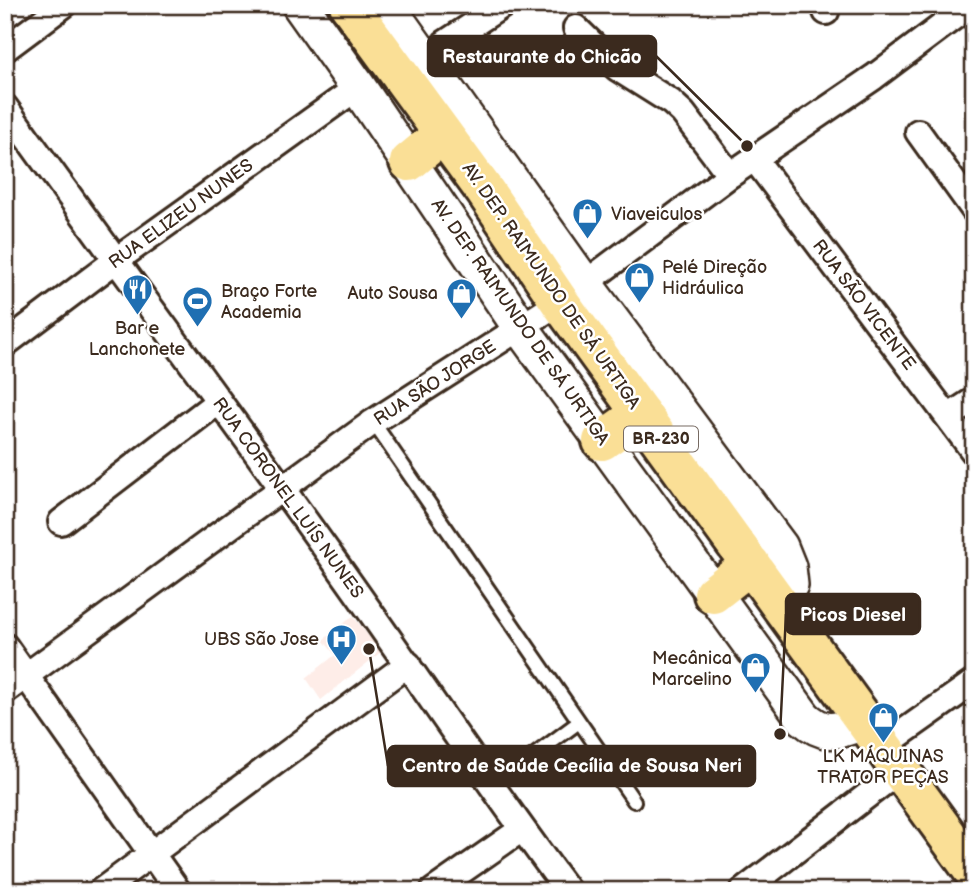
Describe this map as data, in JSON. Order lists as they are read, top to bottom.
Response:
{
  "streets": {
    "highway": ["AV. DEP. RAIMUNDO DE SÁ URTIGA", "BR-230"],
    "street": [
      "RUA ELIZEU NUNES",
      "RUA SÃO VICENTE",
      "RUA SÃO JORGE",
      "RUA CORONEL LUÍS NUNES"
    ]
  },
  "crossings": [
    ["RUA ELIZEU NUNES", "AV. DEP. RAIMUNDO DE SÁ URTIGA"],
    ["RUA ELIZEU NUNES", "RUA CORONEL LUÍS NUNES"],
    ["AV. DEP. RAIMUNDO DE SÁ URTIGA", "RUA SÃO JORGE"],
    ["RUA SÃO VICENTE", "RUA SÃO JORGE"],
    ["RUA SÃO JORGE", "RUA CORONEL LUÍS NUNES"]
  ],
  "places": {
    "other": ["Restaurante do Chicão", "Centro de Saúde Cecília de Sousa Neri", "Picos Diesel"],
    "shop": [
      "Viaveiculos",
      "Pelé Direção Hidráulica",
      "Auto Sousa",
      "Mecânica Marcelino",
      "LK MÁQUINAS TRATOR PEÇAS"
    ],
    "restaurant": ["Bar e Lanchonete"],
    "sports": ["Braço Forte Academia"],
    "hospital": ["UBS São Jose"]
  }
}
